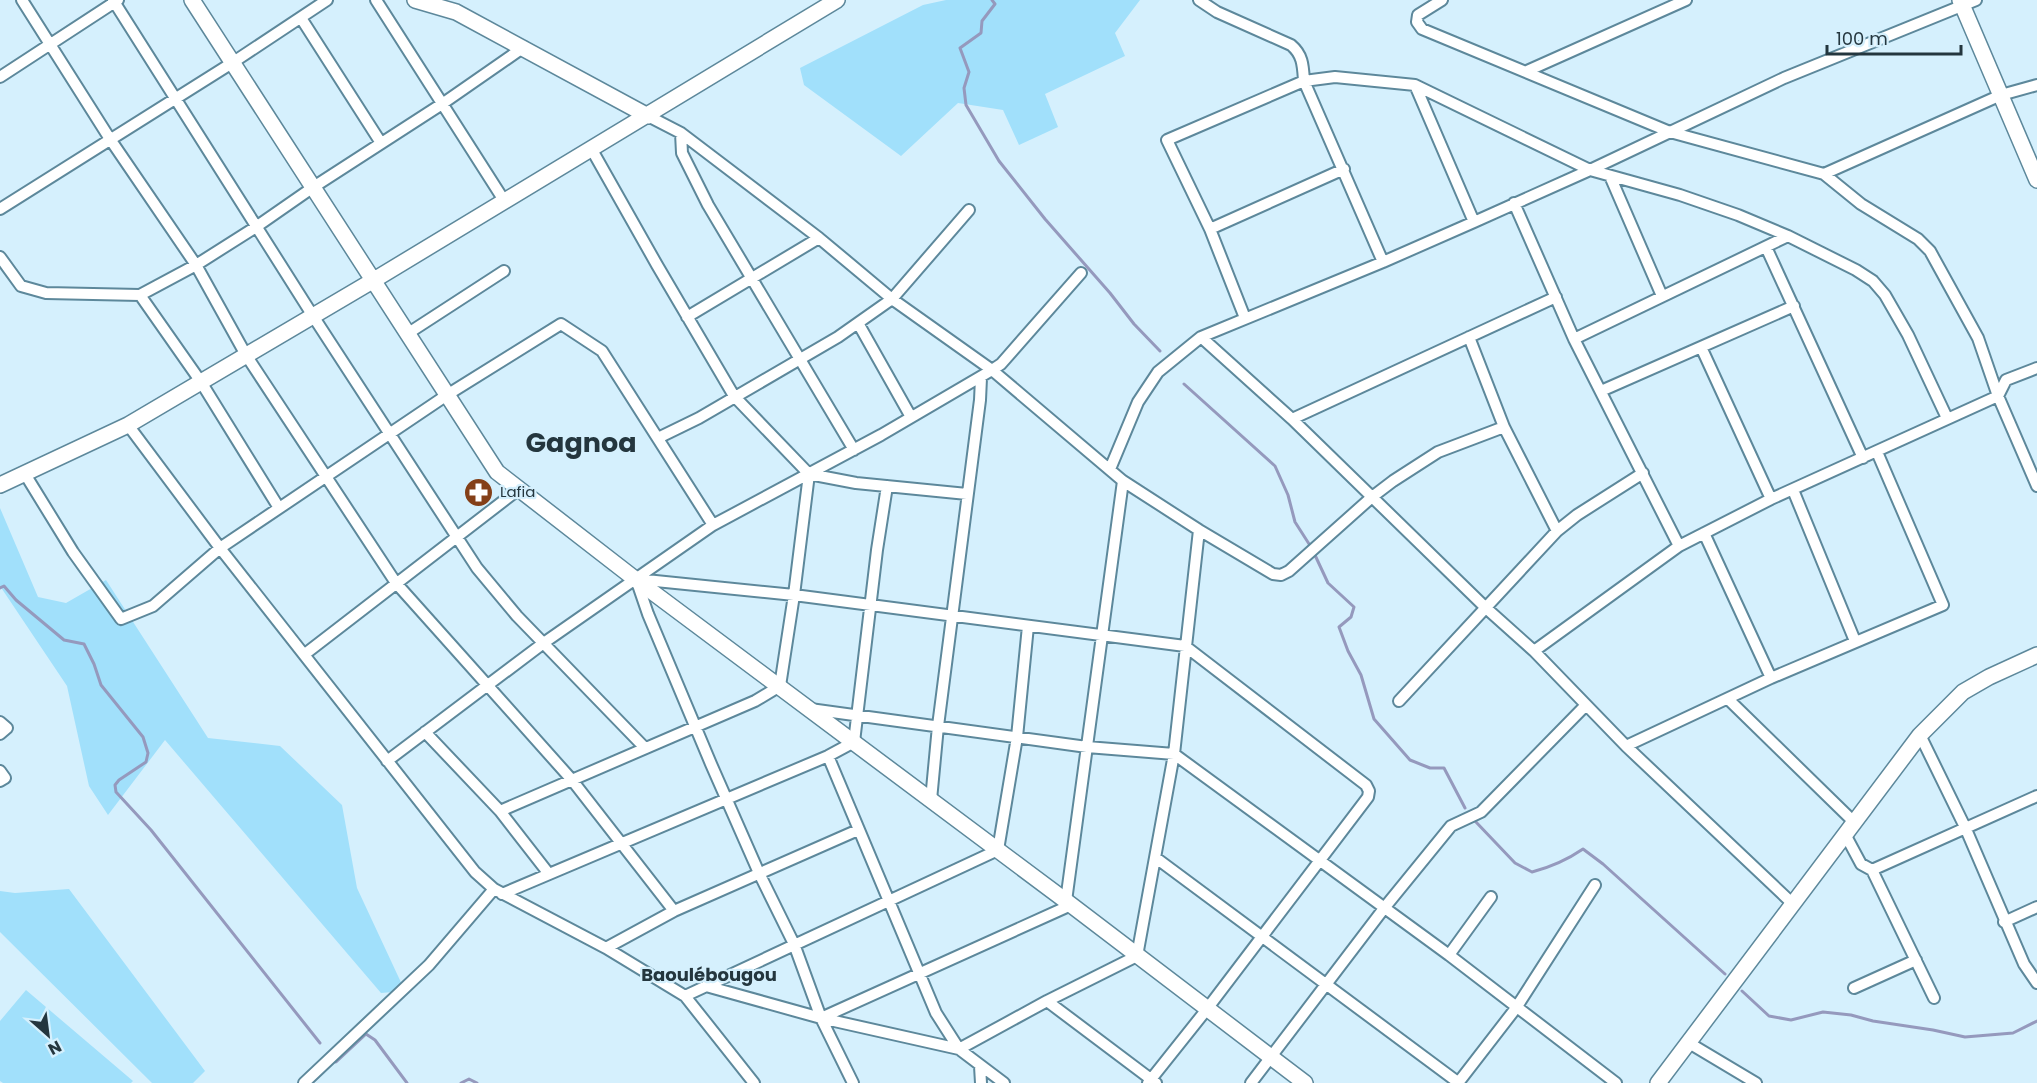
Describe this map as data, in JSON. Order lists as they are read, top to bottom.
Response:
{
  "districts": ["Gagnoa", "Baoulébougou"],
  "places": {
    "pharmacy": ["Lafia"]
  },
  "scale_bar": "100 m",
  "north": "bottom right"
}
